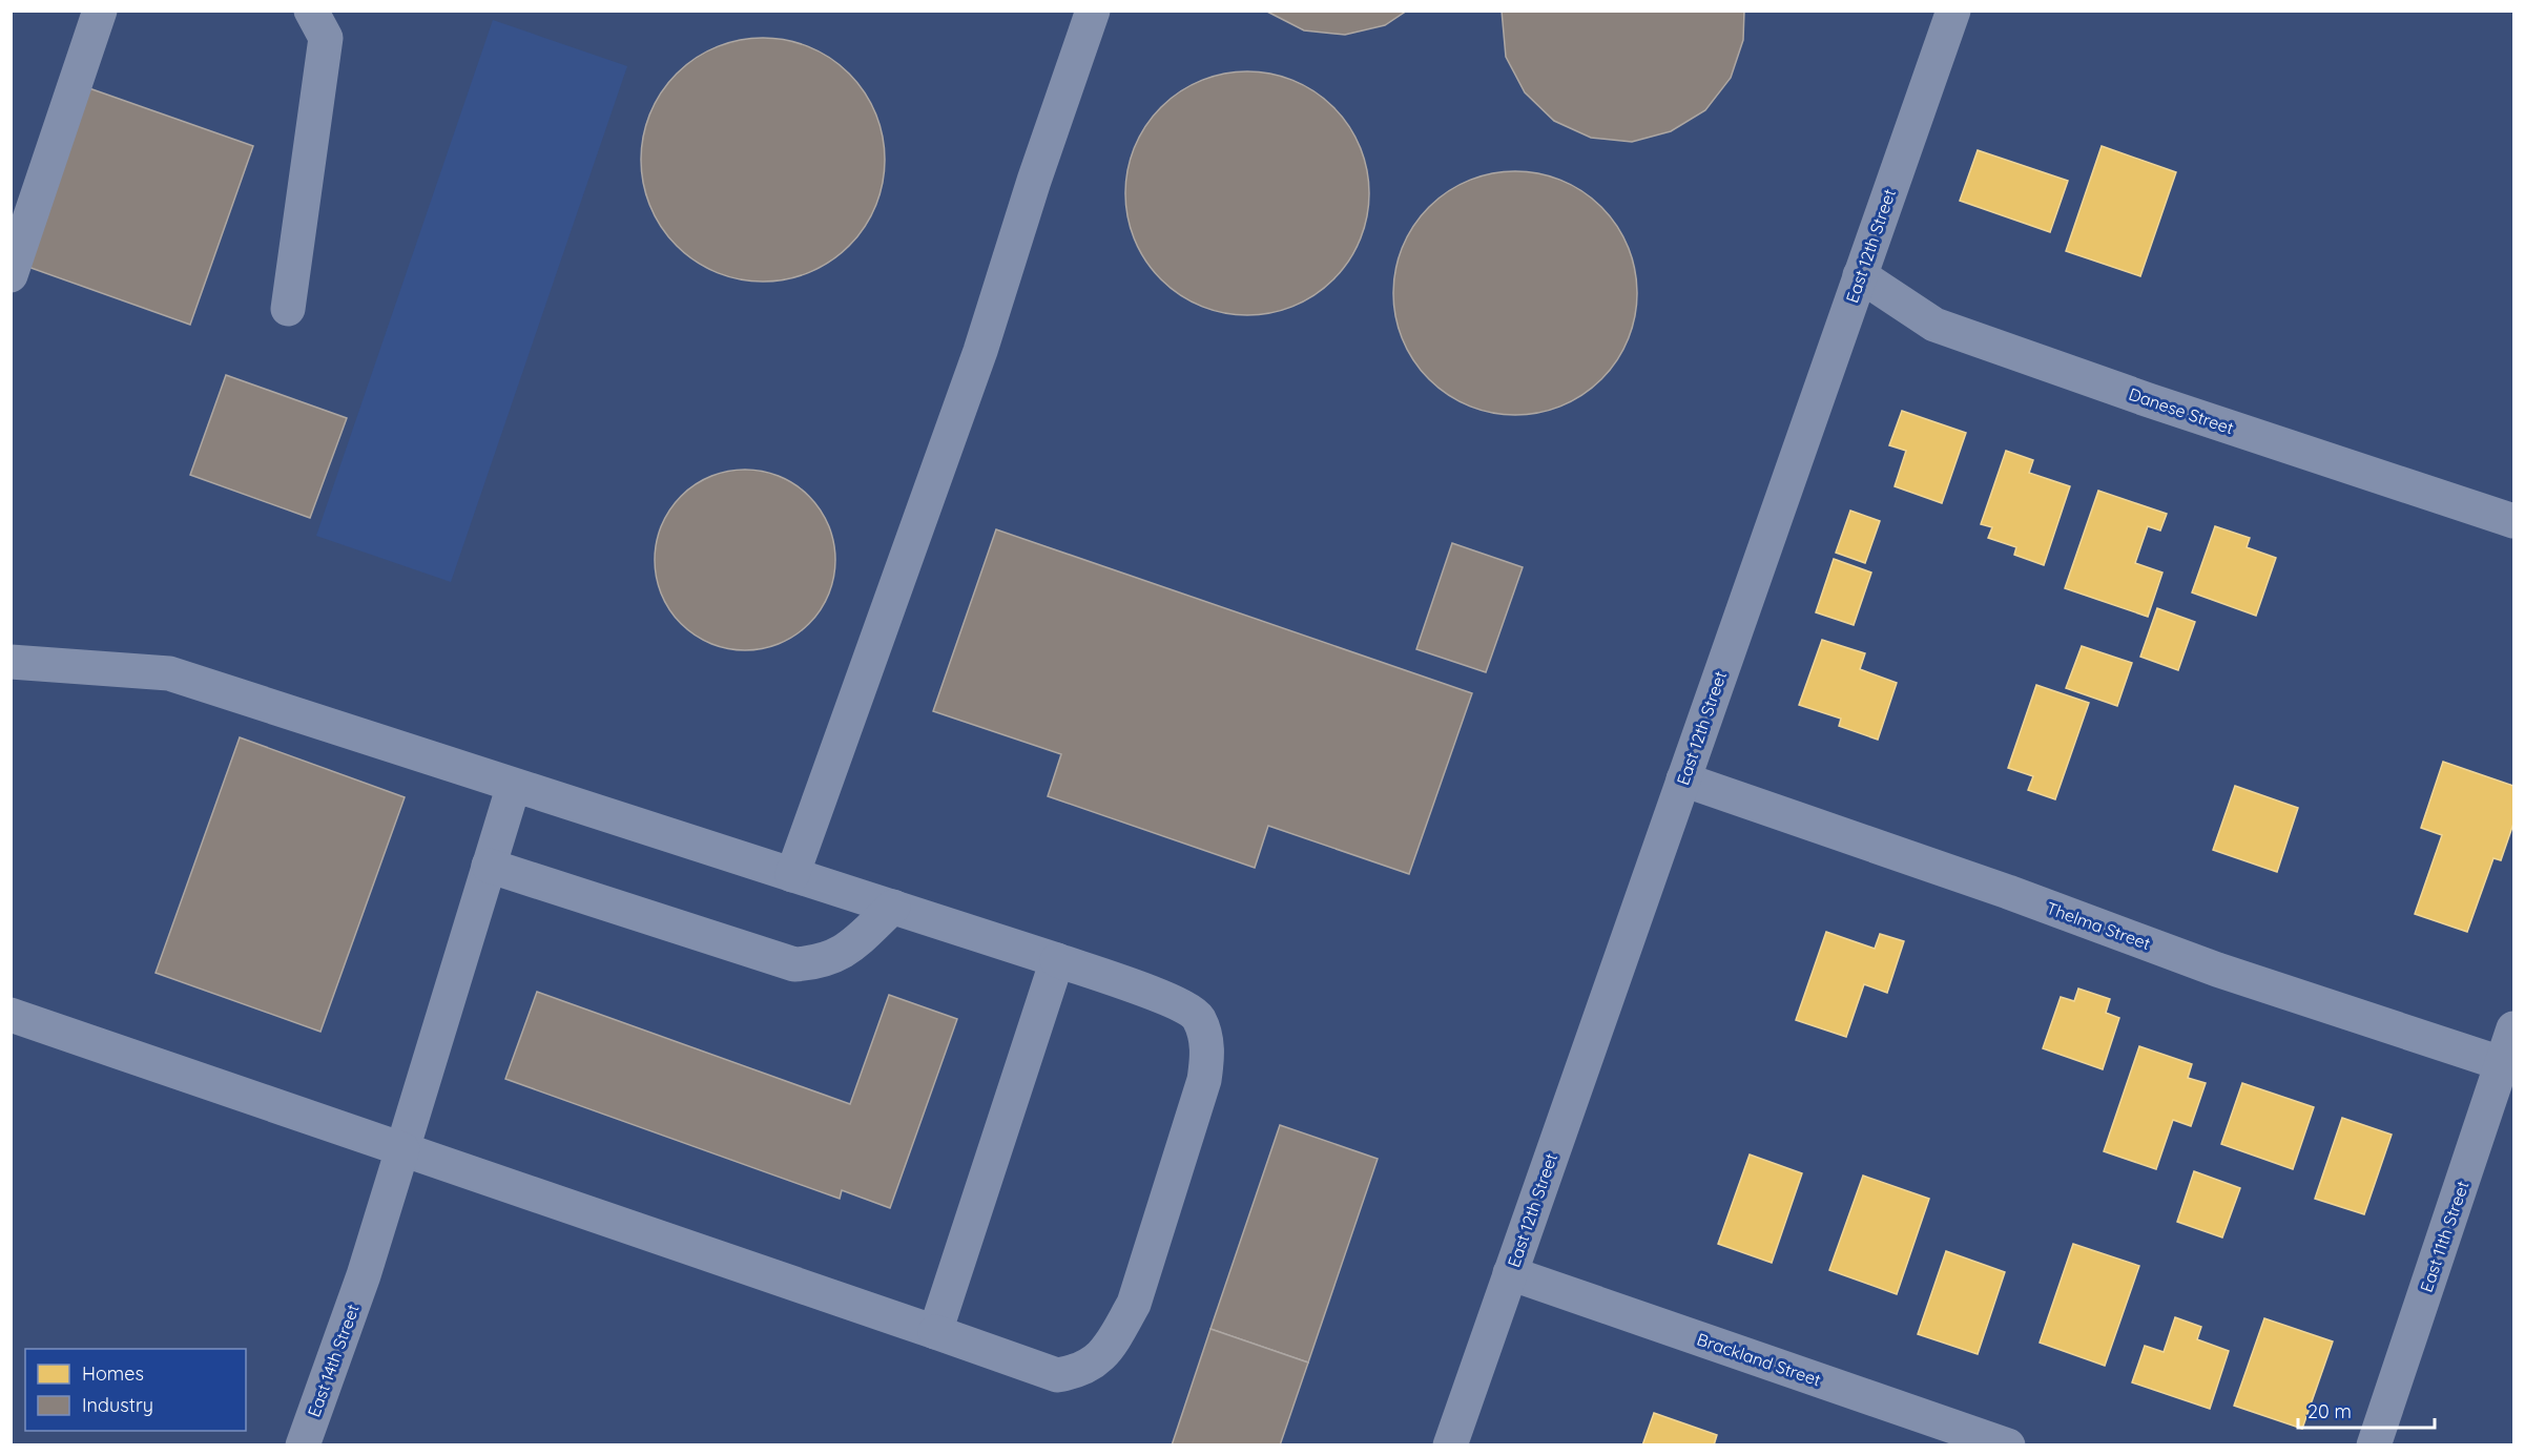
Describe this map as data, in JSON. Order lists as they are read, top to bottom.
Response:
{
  "streets": {
    "street": [
      "East 12th Street",
      "Danese Street",
      "Thelma Street",
      "East 11th Street",
      "Brackland Street",
      "East 14th Street"
    ]
  },
  "crossings": [
    ["East 12th Street", "Danese Street"],
    ["East 12th Street", "Thelma Street"],
    ["East 12th Street", "Brackland Street"],
    ["Thelma Street", "East 11th Street"]
  ],
  "legend": ["Homes", "Industry"],
  "scale_bar": "20 m"
}
